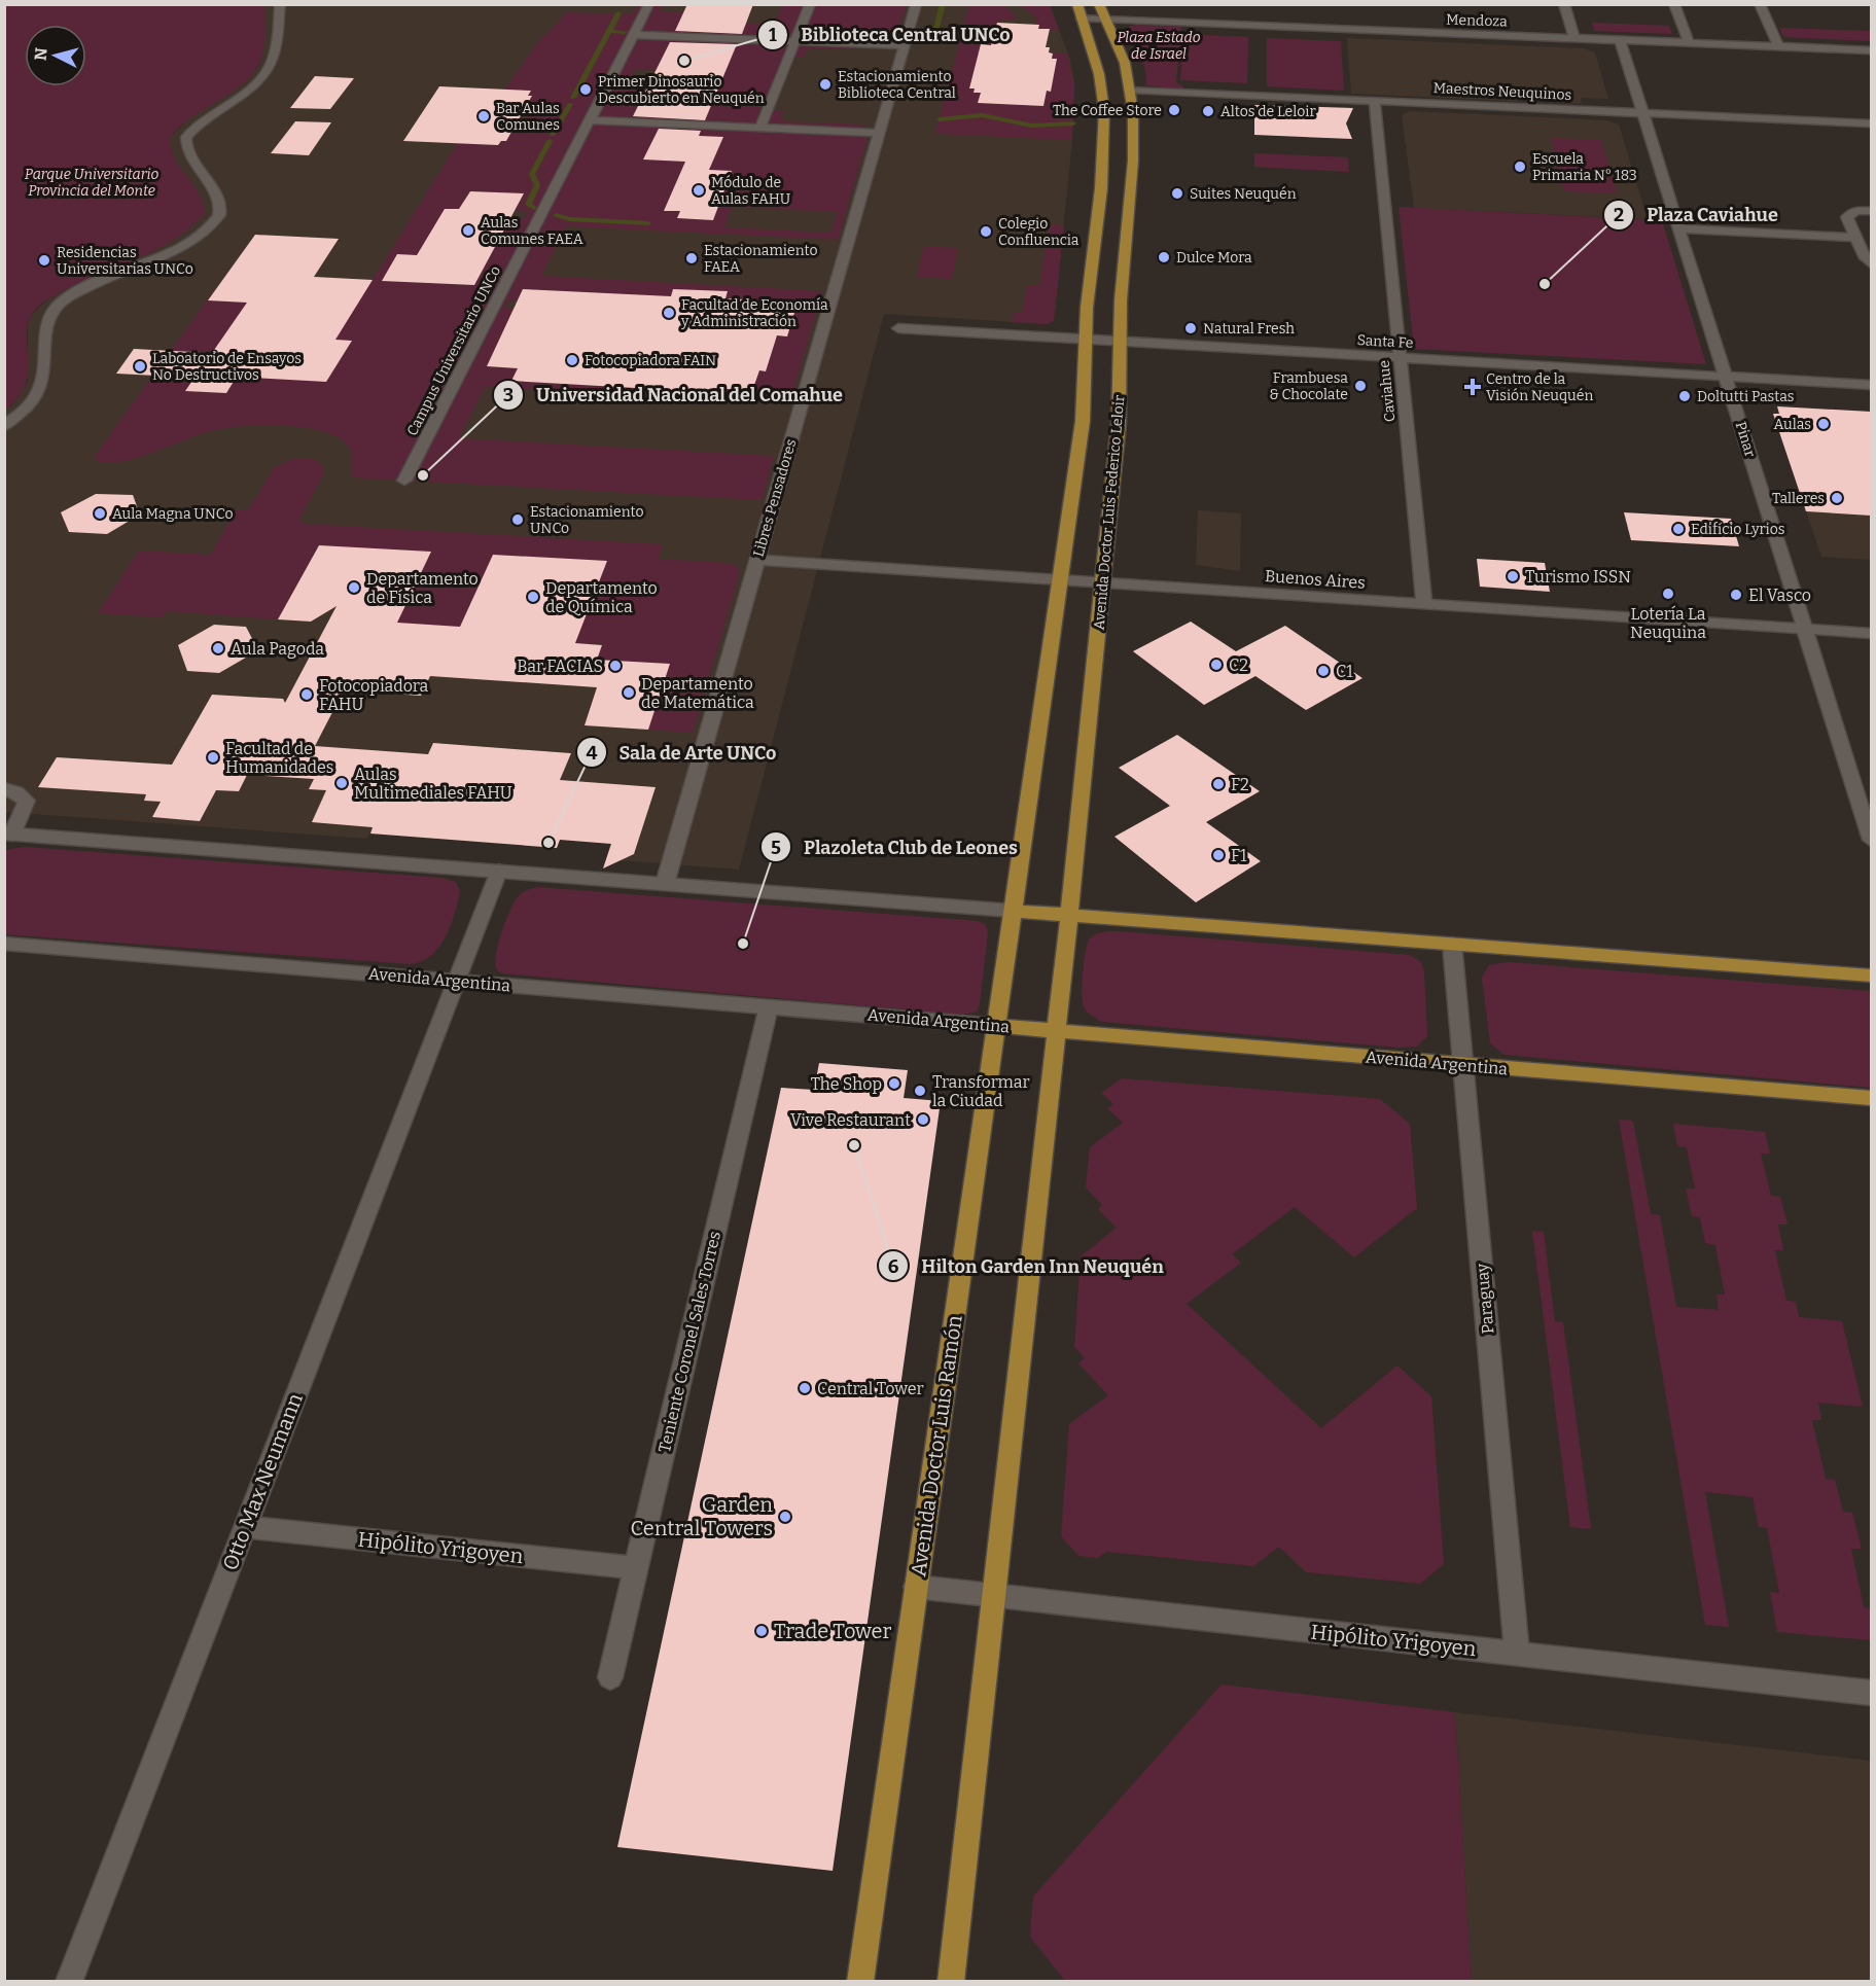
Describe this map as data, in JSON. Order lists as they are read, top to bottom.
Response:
{
  "streets": {
    "main road": ["Avenida Doctor Luis Federico Leloir", "Avenida Argentina", "Avenida Doctor Luis Ramón"],
    "street": [
      "Mendoza",
      "Maestros Neuquinos",
      "Santa Fe",
      "Campus Universitario UNCo",
      "Caviahue",
      "Pinar",
      "Libres Pensadores",
      "Buenos Aires",
      "Paraguay",
      "Teniente Coronel Sales Torres",
      "Otto Max Neumann",
      "Hipólito Yrigoyen"
    ]
  },
  "crossings": [
    ["Mendoza", "Pinar"],
    ["Mendoza", "Avenida Doctor Luis Federico Leloir"],
    ["Maestros Neuquinos", "Caviahue"],
    ["Maestros Neuquinos", "Pinar"],
    ["Maestros Neuquinos", "Avenida Doctor Luis Federico Leloir"],
    ["Santa Fe", "Caviahue"],
    ["Santa Fe", "Pinar"],
    ["Santa Fe", "Avenida Doctor Luis Federico Leloir"],
    ["Caviahue", "Buenos Aires"],
    ["Pinar", "Buenos Aires"],
    ["Libres Pensadores", "Buenos Aires"],
    ["Avenida Doctor Luis Federico Leloir", "Buenos Aires"],
    ["Avenida Argentina", "Paraguay"],
    ["Avenida Argentina", "Teniente Coronel Sales Torres"],
    ["Avenida Argentina", "Avenida Doctor Luis Ramón"],
    ["Avenida Argentina", "Otto Max Neumann"],
    ["Paraguay", "Hipólito Yrigoyen"],
    ["Teniente Coronel Sales Torres", "Hipólito Yrigoyen"],
    ["Avenida Doctor Luis Ramón", "Hipólito Yrigoyen"],
    ["Otto Max Neumann", "Hipólito Yrigoyen"]
  ],
  "parks": ["Plaza Estado de Israel", "Parque Universitario Provincia del Monte"],
  "places": {
    "other": [
      "Biblioteca Central UNCo",
      "Estacionamiento Biblioteca Central",
      "Primer Dinosaurio Descubierto en Neuquén",
      "The Coffee Store",
      "Altos de Leloir",
      "Bar Aulas Comunes",
      "Escuela Primaria N° 183",
      "Módulo de Aulas FAHU",
      "Suites Neuquén",
      "Aulas Comunes FAEA",
      "Colegio Confluencia",
      "Dulce Mora",
      "Estacionamiento FAEA",
      "Residencias Universitarias UNCo",
      "Plaza Caviahue",
      "Facultad de Economía y Administración",
      "Natural Fresh",
      "Fotocopiadora FAIN",
      "Laboatorio de Ensayos No Destructivos",
      "Frambuesa & Chocolate",
      "Doltutti Pastas",
      "Aulas",
      "Universidad Nacional del Comahue",
      "Talleres",
      "Aula Magna UNCo",
      "Estacionamiento UNCo",
      "Edificio Lyrios",
      "Turismo ISSN",
      "Departamento de Física",
      "Lotería La Neuquina",
      "El Vasco",
      "Departamento de Química",
      "Aula Pagoda",
      "C2",
      "Bar FACIAS",
      "C1",
      "Departamento de Matemática",
      "Fotocopiadora FAHU",
      "Facultad de Humanidades",
      "Aulas Multimediales FAHU",
      "F2",
      "Sala de Arte UNCo",
      "F1",
      "Plazoleta Club de Leones",
      "The Shop",
      "Transformar la Ciudad",
      "Vive Restaurant",
      "Hilton Garden Inn Neuquén",
      "Central Tower",
      "Garden Central Towers",
      "Trade Tower"
    ],
    "health": ["Centro de la Visión Neuquén"]
  },
  "north": "left"
}
